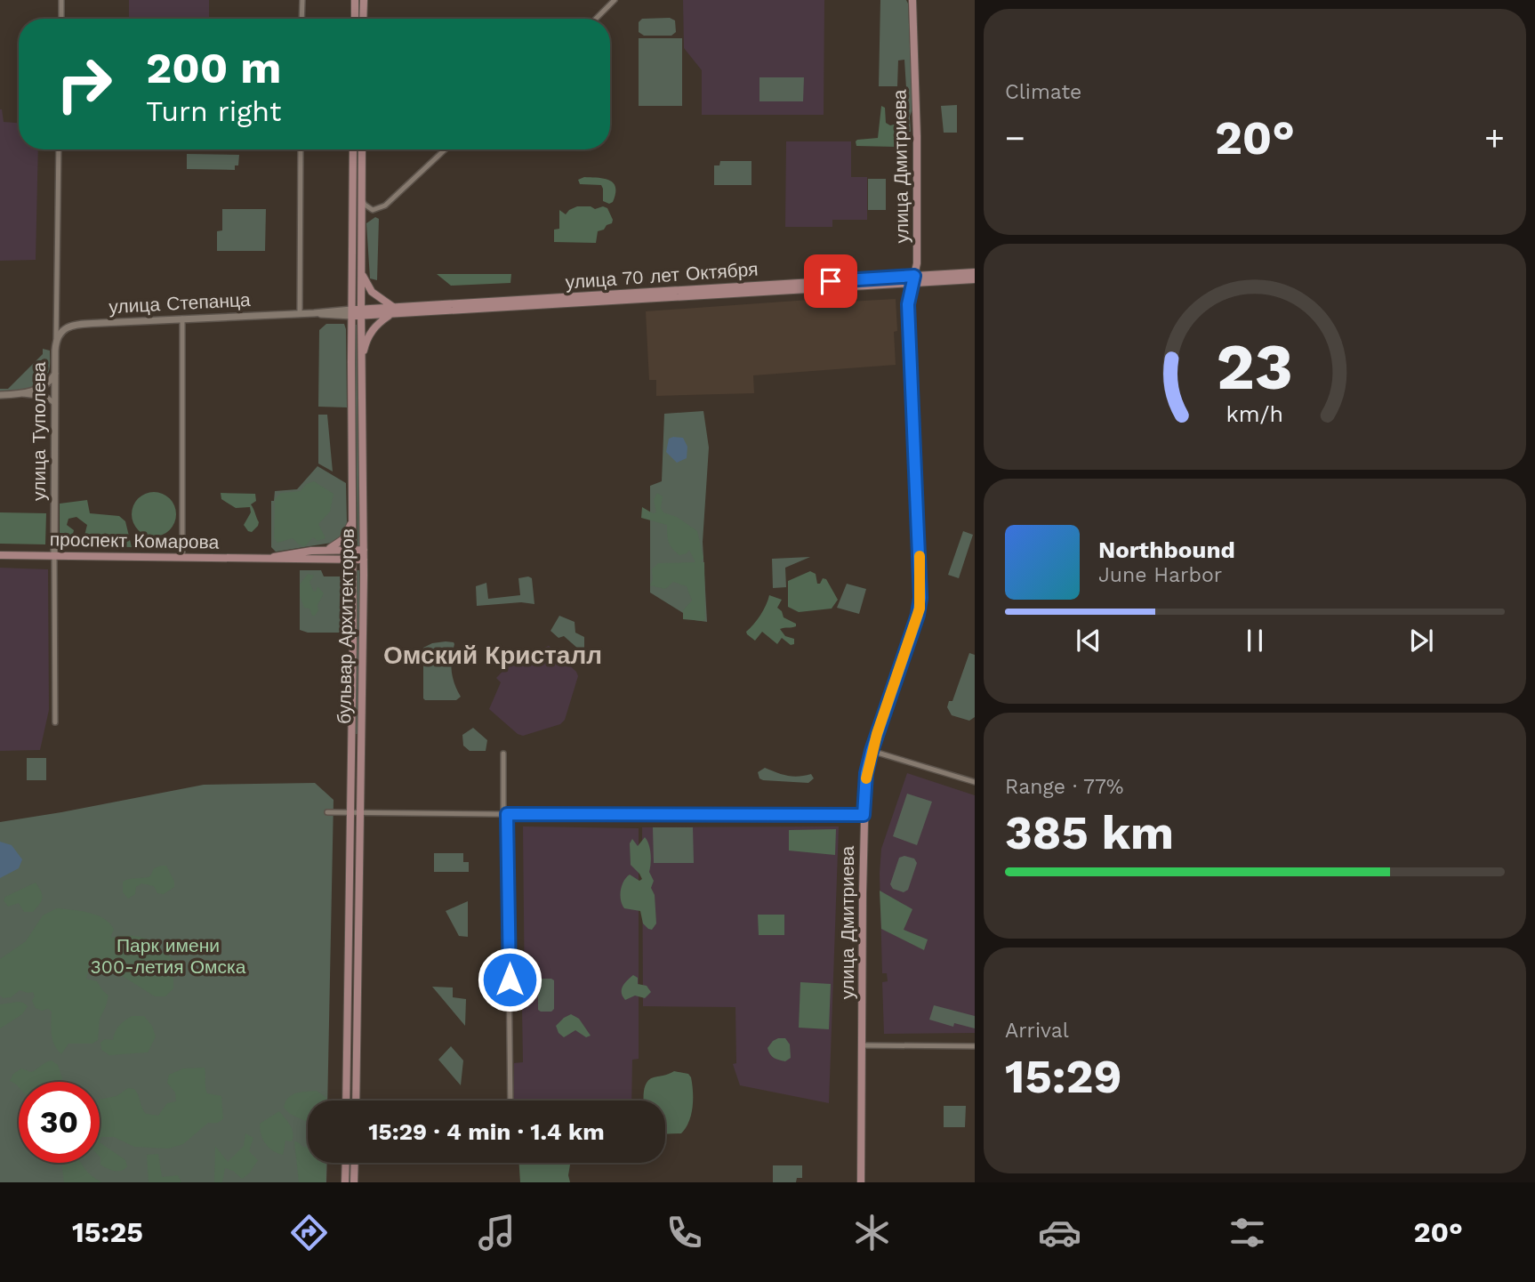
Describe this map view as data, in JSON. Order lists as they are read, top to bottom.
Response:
{
  "streets": {
    "main road": [
      "улица Дмитриева",
      "улица 70 лет Октября",
      "проспект Комарова",
      "бульвар Архитекторов"
    ],
    "street": ["улица Степанца", "улица Туполева"]
  },
  "crossings": [
    ["улица Дмитриева", "улица 70 лет Октября"],
    ["улица 70 лет Октября", "улица Степанца"],
    ["улица 70 лет Октября", "бульвар Архитекторов"],
    ["улица Степанца", "бульвар Архитекторов"],
    ["улица Туполева", "проспект Комарова"],
    ["проспект Комарова", "бульвар Архитекторов"]
  ],
  "districts": ["Омский Кристалл"],
  "parks": ["Парк имени 300-летия Омска"],
  "page": {
    "tile": [
      "Climate",
      ["Range · 77%", "385 km"],
      ["Arrival", "15:29"]
    ],
    "turn": ["200 m", "Turn right"],
    "heat": ["−", "20°", "+"],
    "song": ["Northbound", "June Harbor"],
    "limit": "30",
    "trip": "15:29 · 4 min · 1.4 km",
    "tabs": ["15:25", "20°"],
    "gauge": ["23", "km/h"]
  }
}
